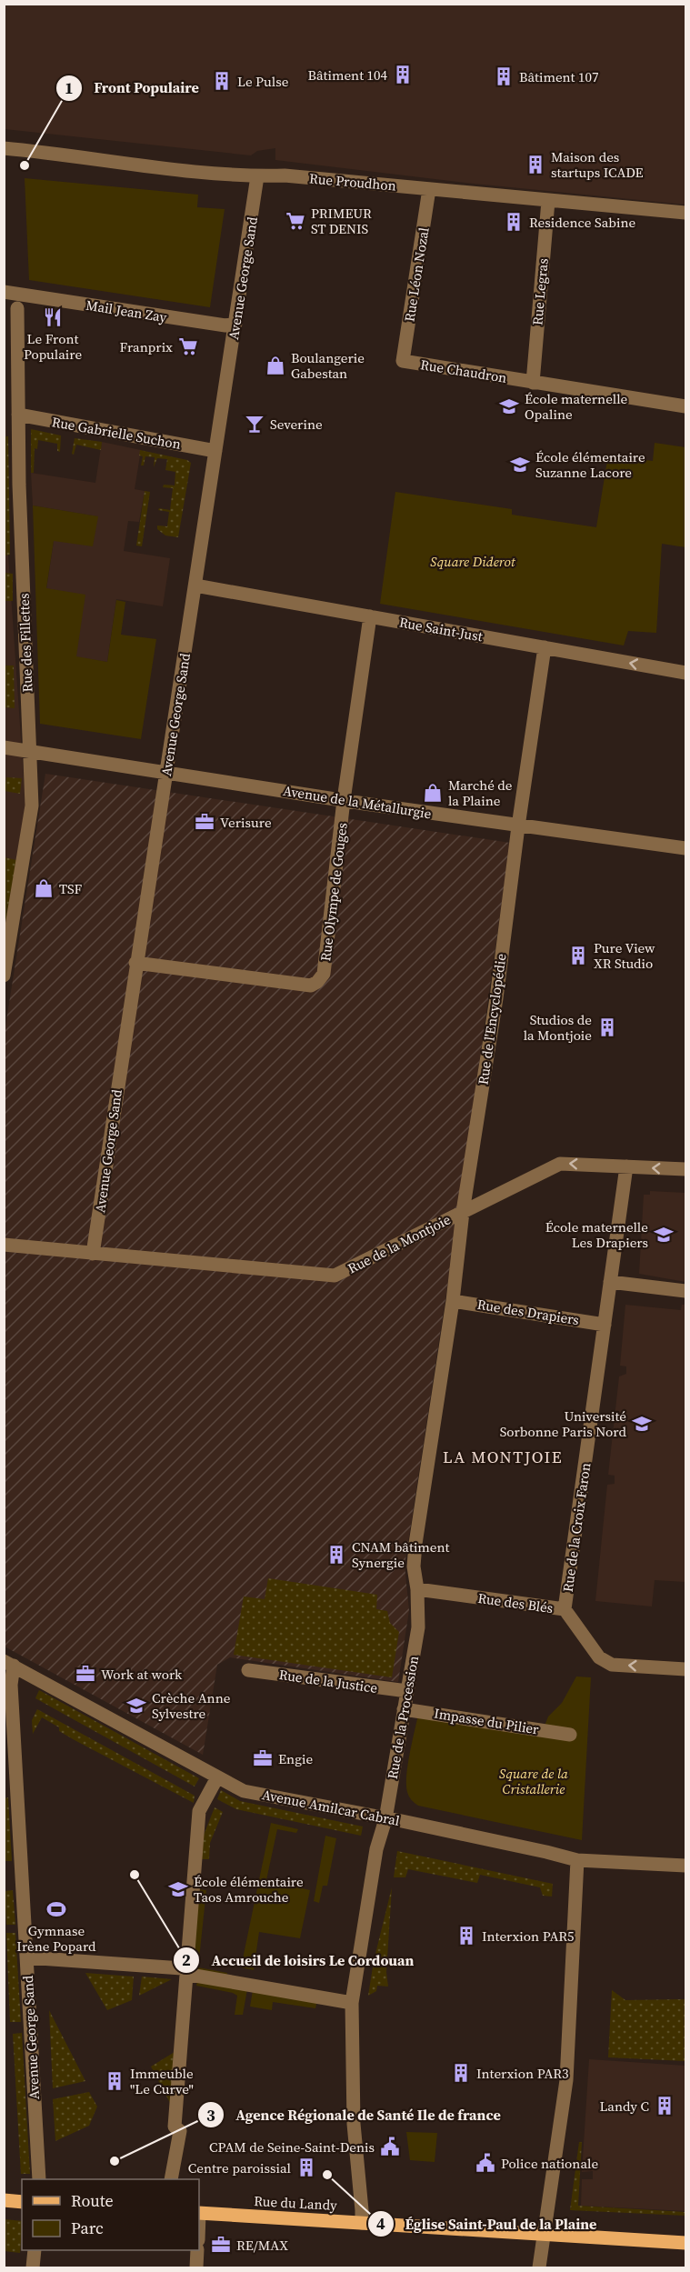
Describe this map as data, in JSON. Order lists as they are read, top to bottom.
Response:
{
  "streets": {
    "main road": ["Rue du Landy"],
    "street": [
      "Rue Proudhon",
      "Rue Léon Nozal",
      "Avenue George Sand",
      "Rue Legras",
      "Mail Jean Zay",
      "Rue Chaudron",
      "Rue Gabrielle Suchon",
      "Rue Saint-Just",
      "Rue des Fillettes",
      "Avenue de la Métallurgie",
      "Rue Olympe de Gouges",
      "Rue de l'Encyclopédie",
      "Rue de la Montjoie",
      "Rue des Drapiers",
      "Rue de la Croix Faron",
      "Rue des Blés",
      "Rue de la Justice",
      "Rue de la Procession",
      "Impasse du Pilier",
      "Avenue Amilcar Cabral"
    ]
  },
  "crossings": [
    ["Rue Proudhon", "Rue Léon Nozal"],
    ["Rue Proudhon", "Avenue George Sand"],
    ["Rue Proudhon", "Rue Legras"],
    ["Rue Léon Nozal", "Rue Chaudron"],
    ["Avenue George Sand", "Mail Jean Zay"],
    ["Avenue George Sand", "Rue Gabrielle Suchon"],
    ["Avenue George Sand", "Rue Saint-Just"],
    ["Avenue George Sand", "Avenue de la Métallurgie"],
    ["Avenue George Sand", "Rue Olympe de Gouges"],
    ["Avenue George Sand", "Rue de la Montjoie"],
    ["Avenue George Sand", "Avenue Amilcar Cabral"],
    ["Rue Legras", "Rue Chaudron"],
    ["Mail Jean Zay", "Rue des Fillettes"],
    ["Rue Gabrielle Suchon", "Rue des Fillettes"],
    ["Rue Saint-Just", "Rue Olympe de Gouges"],
    ["Rue Saint-Just", "Rue de l'Encyclopédie"],
    ["Rue des Fillettes", "Avenue de la Métallurgie"],
    ["Avenue de la Métallurgie", "Rue Olympe de Gouges"],
    ["Avenue de la Métallurgie", "Rue de l'Encyclopédie"],
    ["Rue de l'Encyclopédie", "Rue de la Montjoie"],
    ["Rue de l'Encyclopédie", "Rue de la Procession"],
    ["Rue de la Montjoie", "Rue de la Croix Faron"],
    ["Rue de la Montjoie", "Rue de la Procession"],
    ["Rue des Drapiers", "Rue de la Croix Faron"],
    ["Rue des Drapiers", "Rue de la Procession"],
    ["Rue de la Croix Faron", "Rue des Blés"],
    ["Rue des Blés", "Rue de la Procession"],
    ["Rue de la Justice", "Rue de la Procession"],
    ["Rue de la Procession", "Impasse du Pilier"],
    ["Rue de la Procession", "Avenue Amilcar Cabral"],
    ["Rue de la Procession", "Rue du Landy"]
  ],
  "one_way": ["Rue des Blés"],
  "districts": ["LA MONTJOIE"],
  "parks": ["Square Diderot", "Square de la Cristallerie"],
  "places": {
    "building": [
      "Bâtiment 104",
      "Bâtiment 107",
      "Le Pulse",
      "Maison des startups ICADE",
      "Residence Sabine",
      "Pure View XR Studio",
      "Studios de la Montjoie",
      "CNAM bâtiment Synergie",
      "Interxion PAR5",
      "Interxion PAR3",
      "Immeuble \"Le Curve\"",
      "Landy C",
      "Centre paroissial"
    ],
    "other": [
      "Front Populaire",
      "Accueil de loisirs Le Cordouan",
      "Agence Régionale de Santé Ile de france",
      "Église Saint-Paul de la Plaine"
    ],
    "supermarket": ["PRIMEUR ST DENIS", "Franprix"],
    "restaurant": ["Le Front Populaire"],
    "shop": ["Boulangerie Gabestan", "Marché de la Plaine", "TSF"],
    "school or university": [
      "École maternelle Opaline",
      "École élémentaire Suzanne Lacore",
      "École maternelle Les Drapiers",
      "Université Sorbonne Paris Nord",
      "Crèche Anne Sylvestre",
      "École élémentaire Taos Amrouche"
    ],
    "bar": ["Severine"],
    "office": [
      "Verisure",
      "Work at work",
      "Engie",
      "RE/MAX"
    ],
    "sports": ["Gymnase Irène Popard"],
    "public building": ["CPAM de Seine-Saint-Denis", "Police nationale"]
  },
  "legend": ["Route", "Parc"]
}
